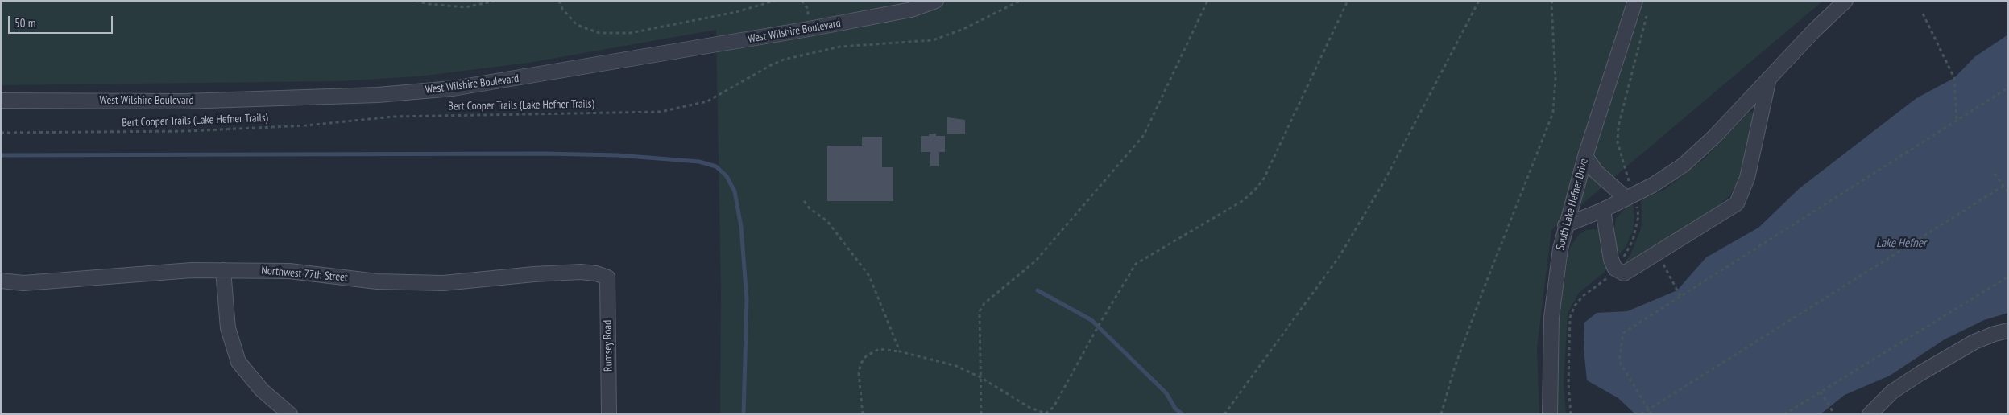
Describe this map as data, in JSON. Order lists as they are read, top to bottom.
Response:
{
  "streets": {
    "street": [
      "West Wilshire Boulevard",
      "South Lake Hefner Drive",
      "Northwest 77th Street",
      "Rumsey Road"
    ],
    "path": ["Bert Cooper Trails (Lake Hefner Trails)"]
  },
  "crossings": [
    ["Northwest 77th Street", "Rumsey Road"]
  ],
  "water": ["Lake Hefner"],
  "scale_bar": "50 m"
}
